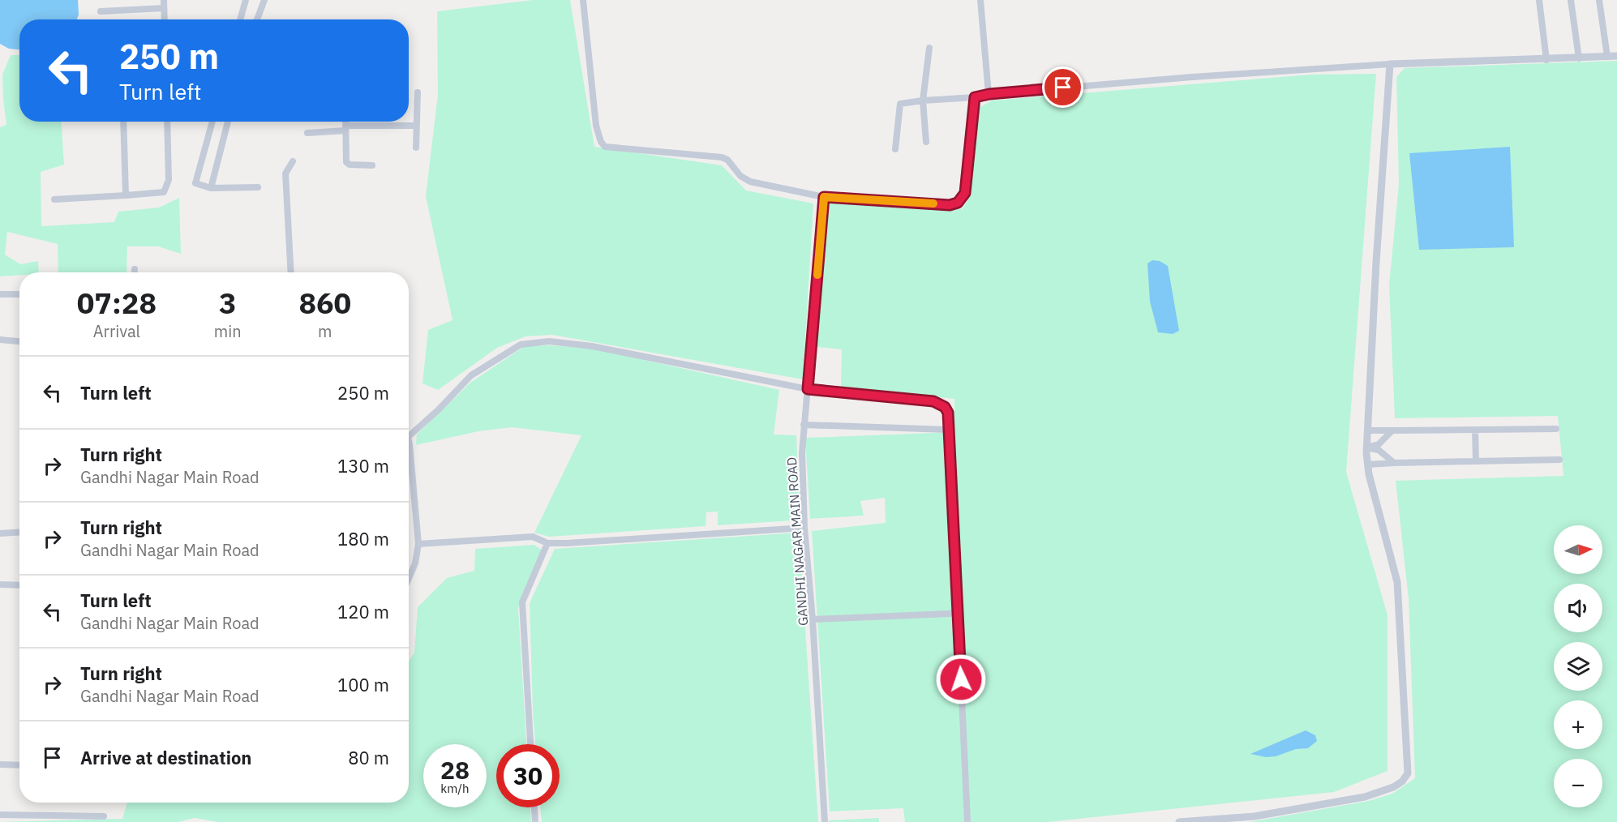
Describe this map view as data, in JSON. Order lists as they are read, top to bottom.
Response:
{
  "streets": {
    "street": ["GANDHI NAGAR MAIN ROAD"]
  },
  "north": "right",
  "page": {
    "turn": ["250 m", "Turn left"],
    "eta": [
      "07:28",
      "Arrival",
      "3",
      "min",
      "860",
      "m"
    ],
    "list": [
      {
        "name": "Turn left",
        "value": "250 m"
      },
      {
        "name": "Turn right",
        "note": "Gandhi Nagar Main Road",
        "value": "130 m"
      },
      {
        "name": "Turn right",
        "note": "Gandhi Nagar Main Road",
        "value": "180 m"
      },
      {
        "name": "Turn left",
        "note": "Gandhi Nagar Main Road",
        "value": "120 m"
      },
      {
        "name": "Turn right",
        "note": "Gandhi Nagar Main Road",
        "value": "100 m"
      },
      {
        "name": "Arrive at destination",
        "value": "80 m"
      }
    ],
    "map_buttons": ["+", "−"],
    "speed": "28 km/h",
    "limit": "30"
  }
}
